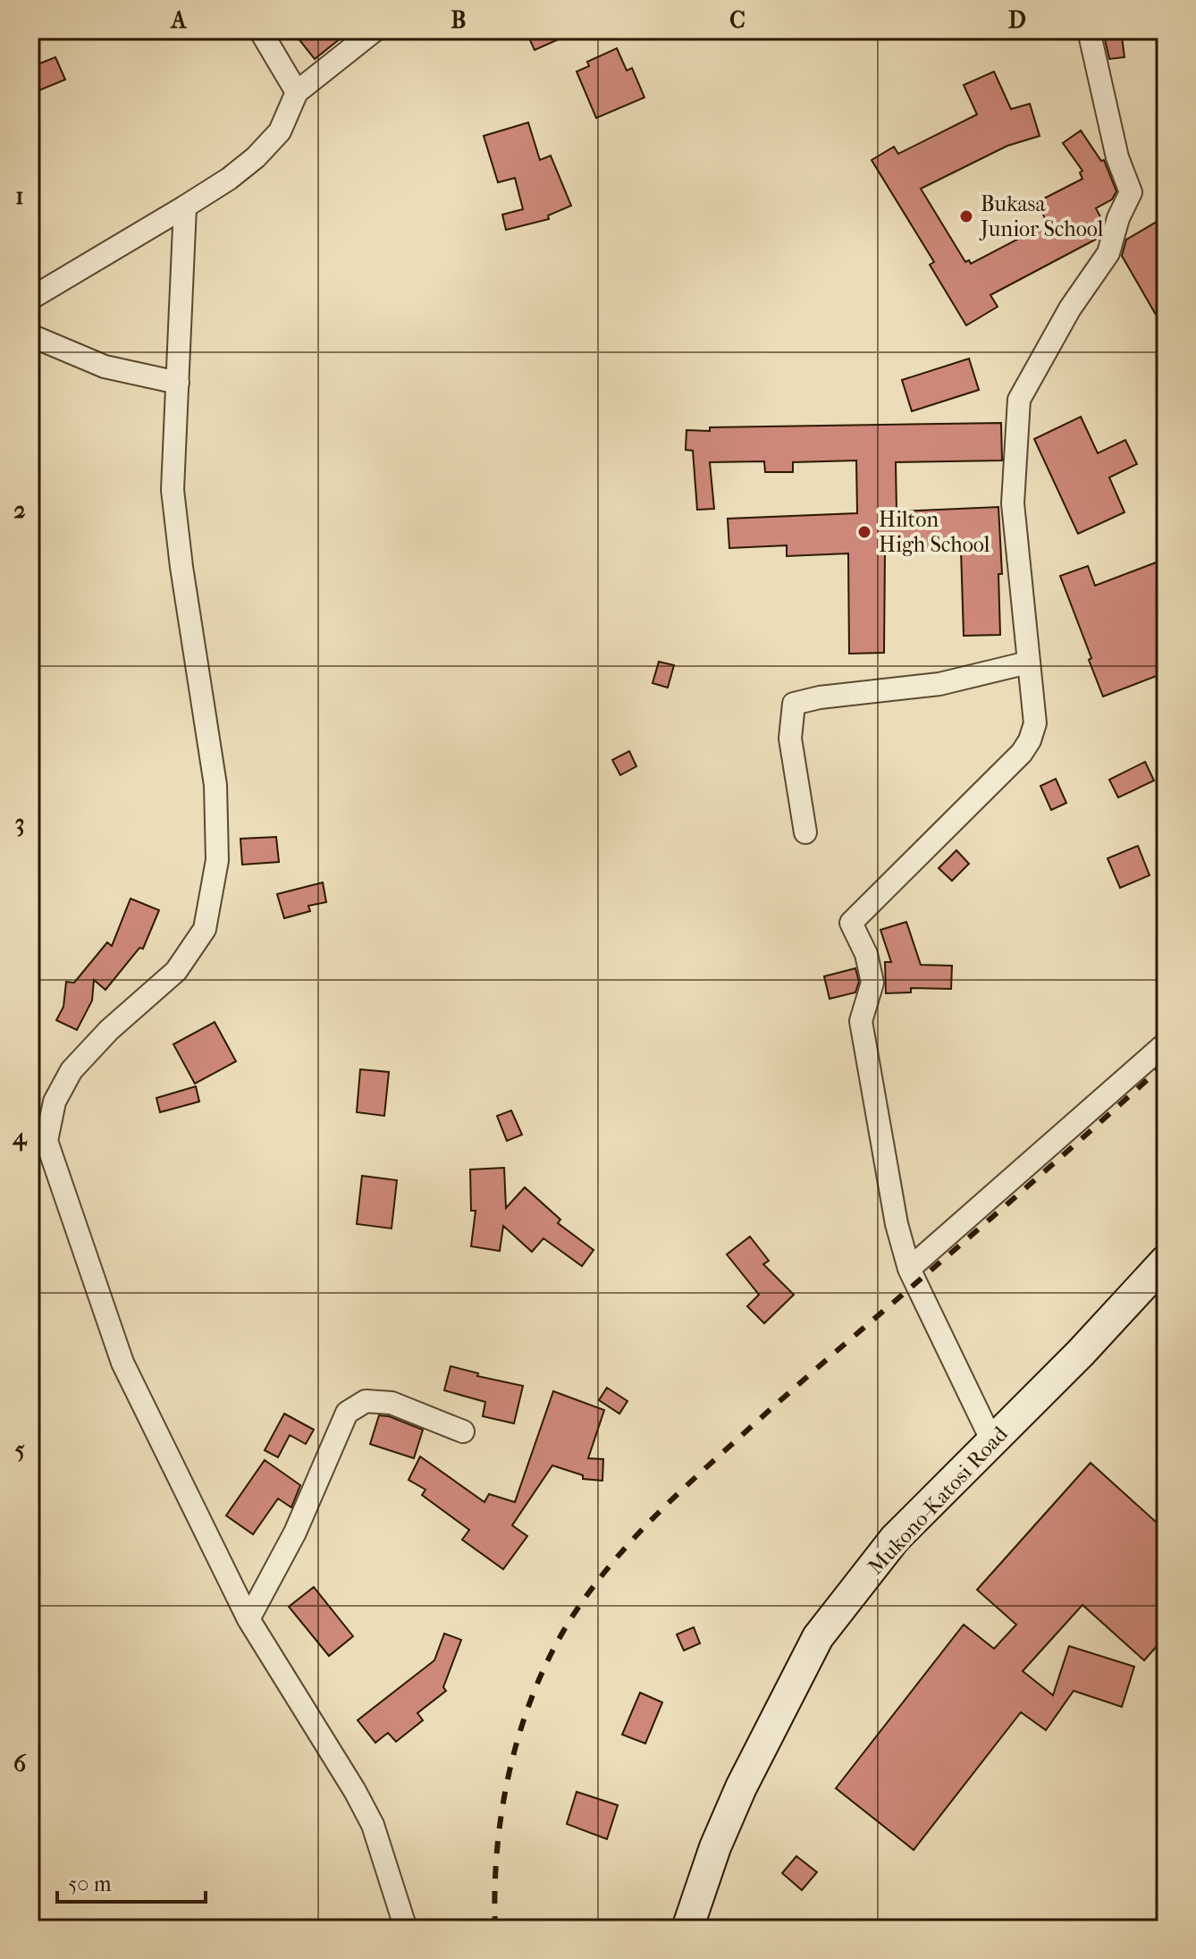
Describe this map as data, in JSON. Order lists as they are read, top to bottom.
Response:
{
  "streets": {
    "main road": ["Mukono-Katosi Road"]
  },
  "places": ["Bukasa Junior School", "Hilton High School"],
  "scale_bar": "50 m",
  "grid": {
    "columns": [
      "A",
      "B",
      "C",
      "D"
    ],
    "rows": [
      "1",
      "2",
      "3",
      "4",
      "5",
      "6"
    ]
  }
}
